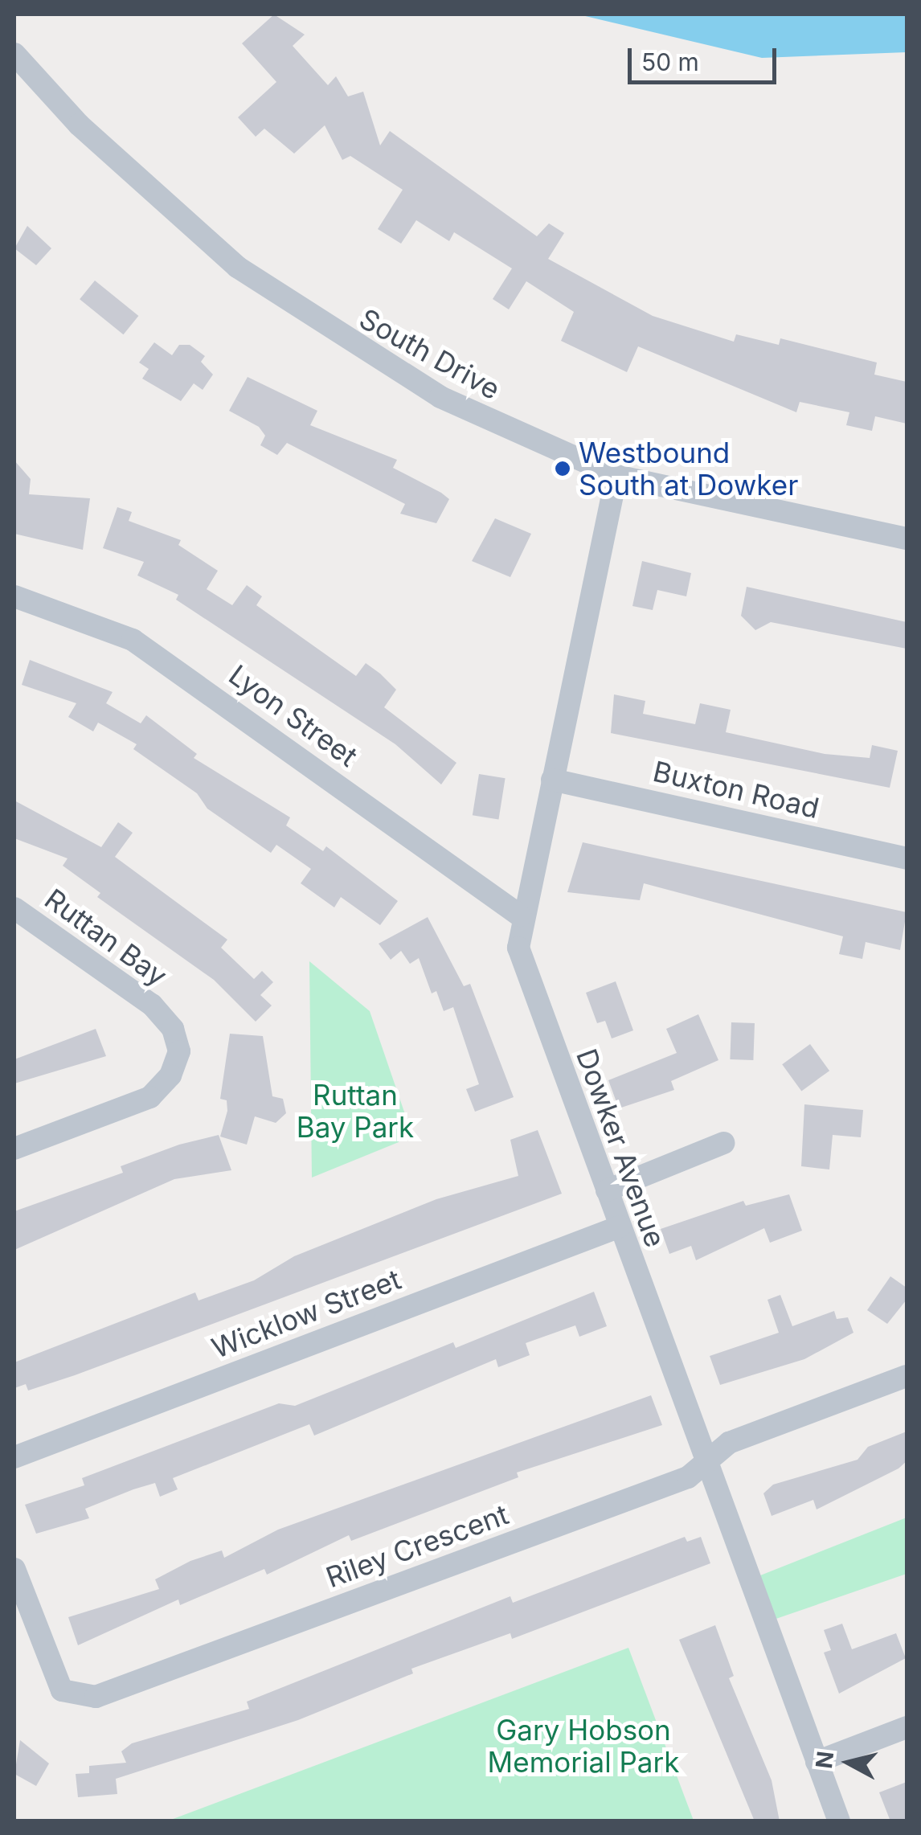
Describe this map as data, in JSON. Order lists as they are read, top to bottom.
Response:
{
  "streets": {
    "street": [
      "South Drive",
      "Lyon Street",
      "Buxton Road",
      "Ruttan Bay",
      "Dowker Avenue",
      "Wicklow Street",
      "Riley Crescent"
    ]
  },
  "crossings": [
    ["South Drive", "Dowker Avenue"],
    ["Lyon Street", "Dowker Avenue"],
    ["Buxton Road", "Dowker Avenue"],
    ["Dowker Avenue", "Wicklow Street"],
    ["Dowker Avenue", "Riley Crescent"]
  ],
  "parks": ["Ruttan Bay Park", "Gary Hobson Memorial Park"],
  "places": ["Westbound South at Dowker"],
  "scale_bar": "50 m",
  "north": "left"
}
